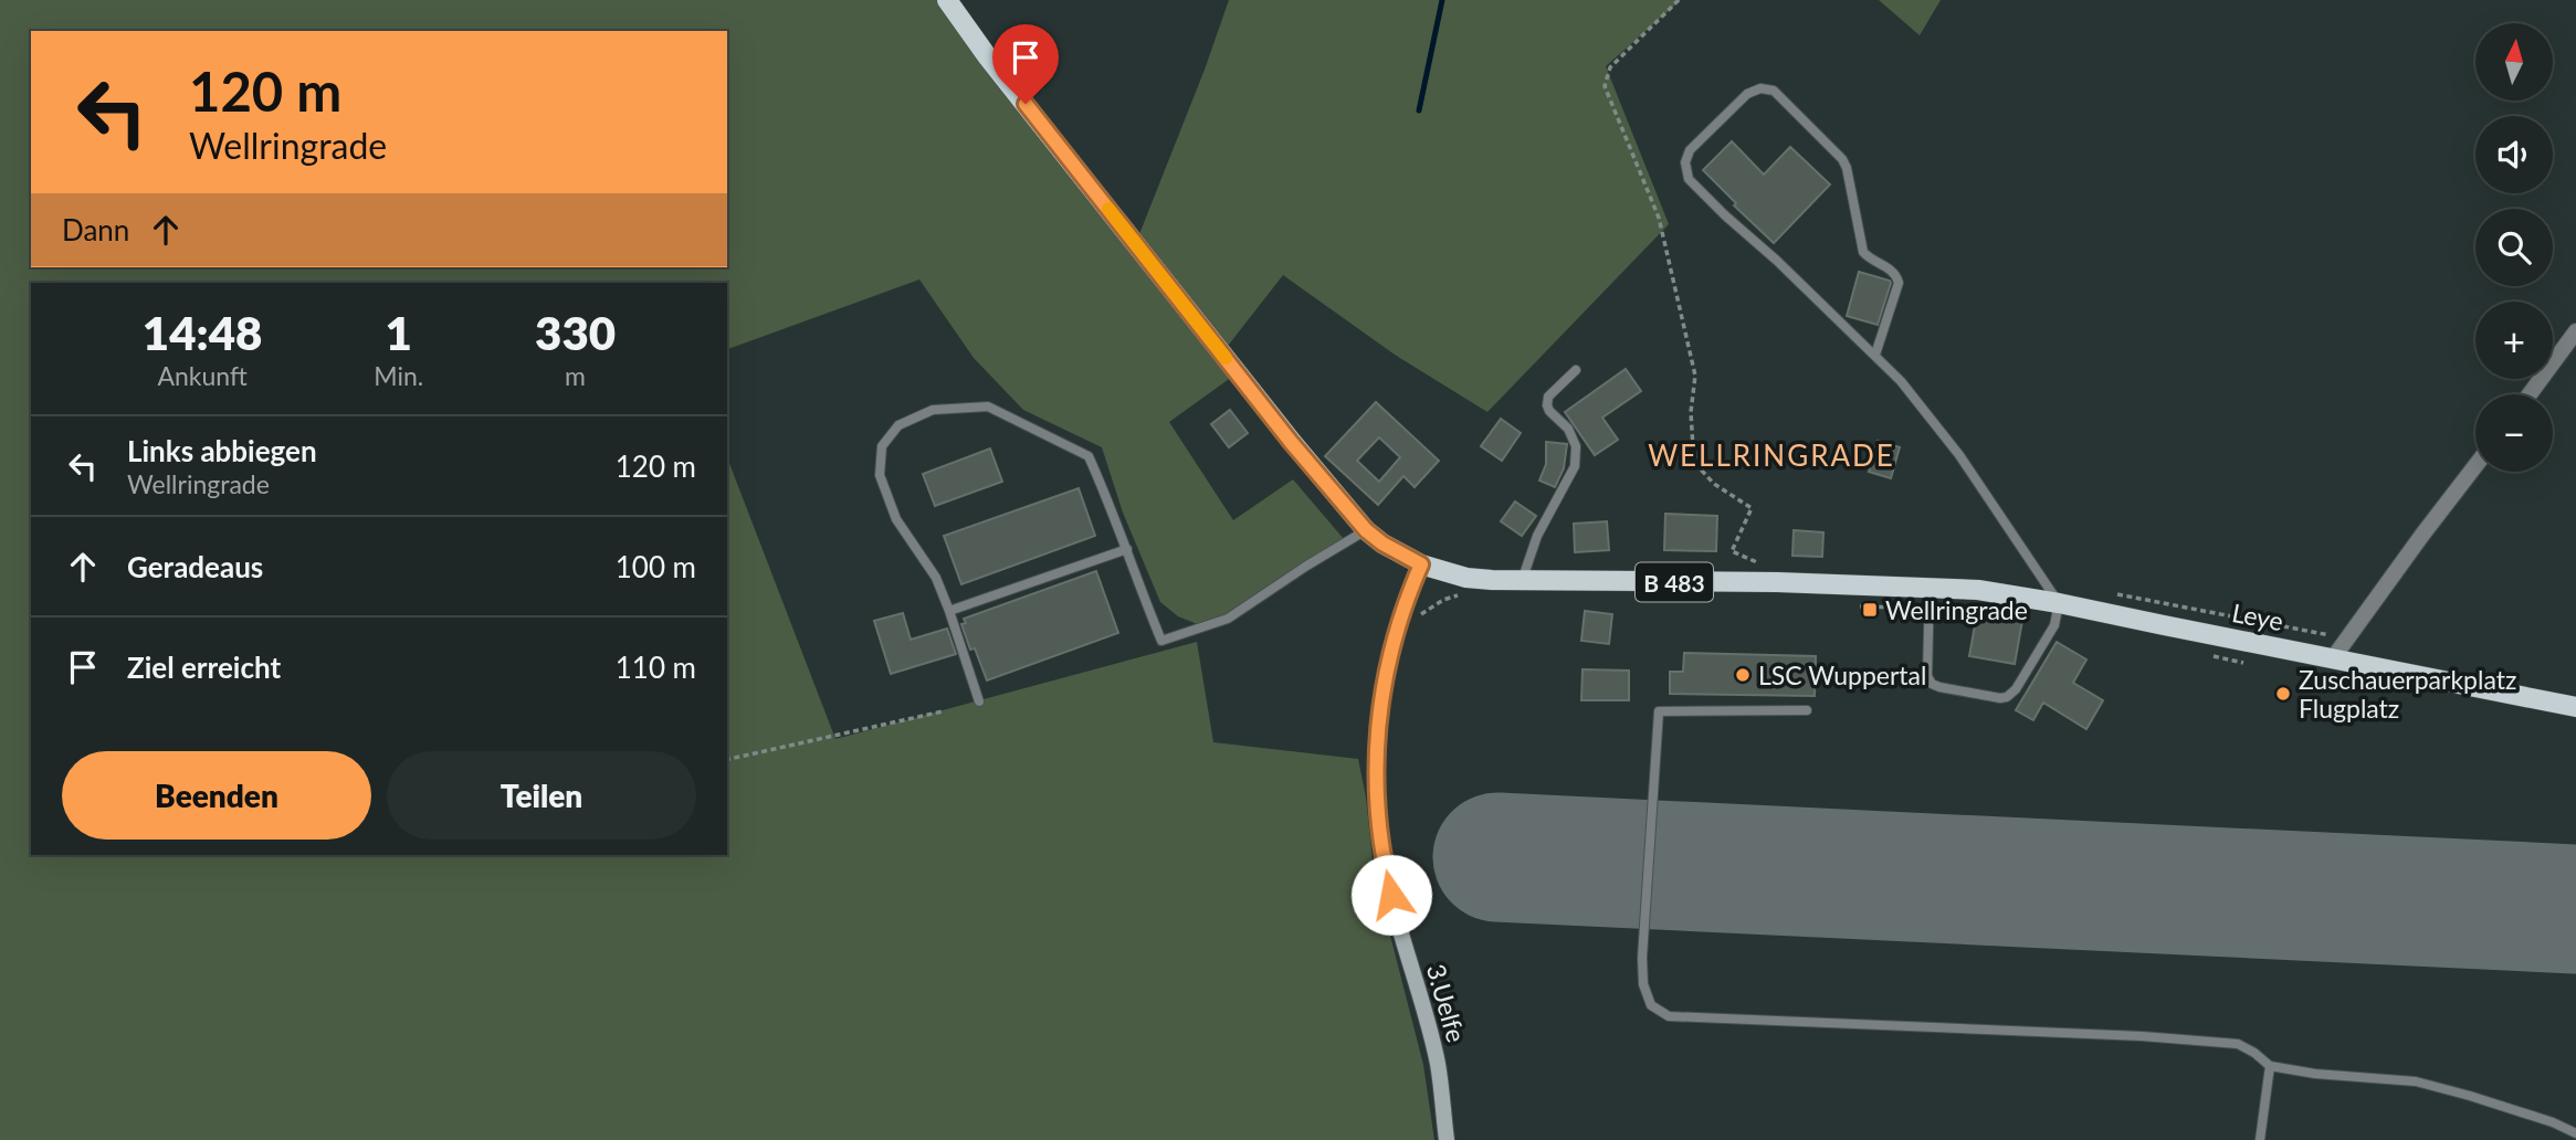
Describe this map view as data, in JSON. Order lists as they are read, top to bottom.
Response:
{
  "streets": {
    "main road": ["B 483", "Leye"],
    "street": ["3.Uelfe"]
  },
  "crossings": [
    ["B 483", "Leye"],
    ["B 483", "3.Uelfe"]
  ],
  "districts": ["WELLRINGRADE"],
  "places": {
    "transit": ["Wellringrade"],
    "other": ["LSC Wuppertal", "Zuschauerparkplatz Flugplatz"]
  },
  "north": "top",
  "page": {
    "map_buttons": ["+", "−"],
    "turn": ["120 m", "Wellringrade"],
    "then": "Dann",
    "eta": [
      "14:48",
      "Ankunft",
      "1",
      "Min.",
      "330",
      "m"
    ],
    "list": [
      {
        "name": "Links abbiegen",
        "note": "Wellringrade",
        "value": "120 m"
      },
      {
        "name": "Geradeaus",
        "value": "100 m"
      },
      {
        "name": "Ziel erreicht",
        "value": "110 m"
      }
    ],
    "buttons": ["Beenden", "Teilen"]
  }
}
